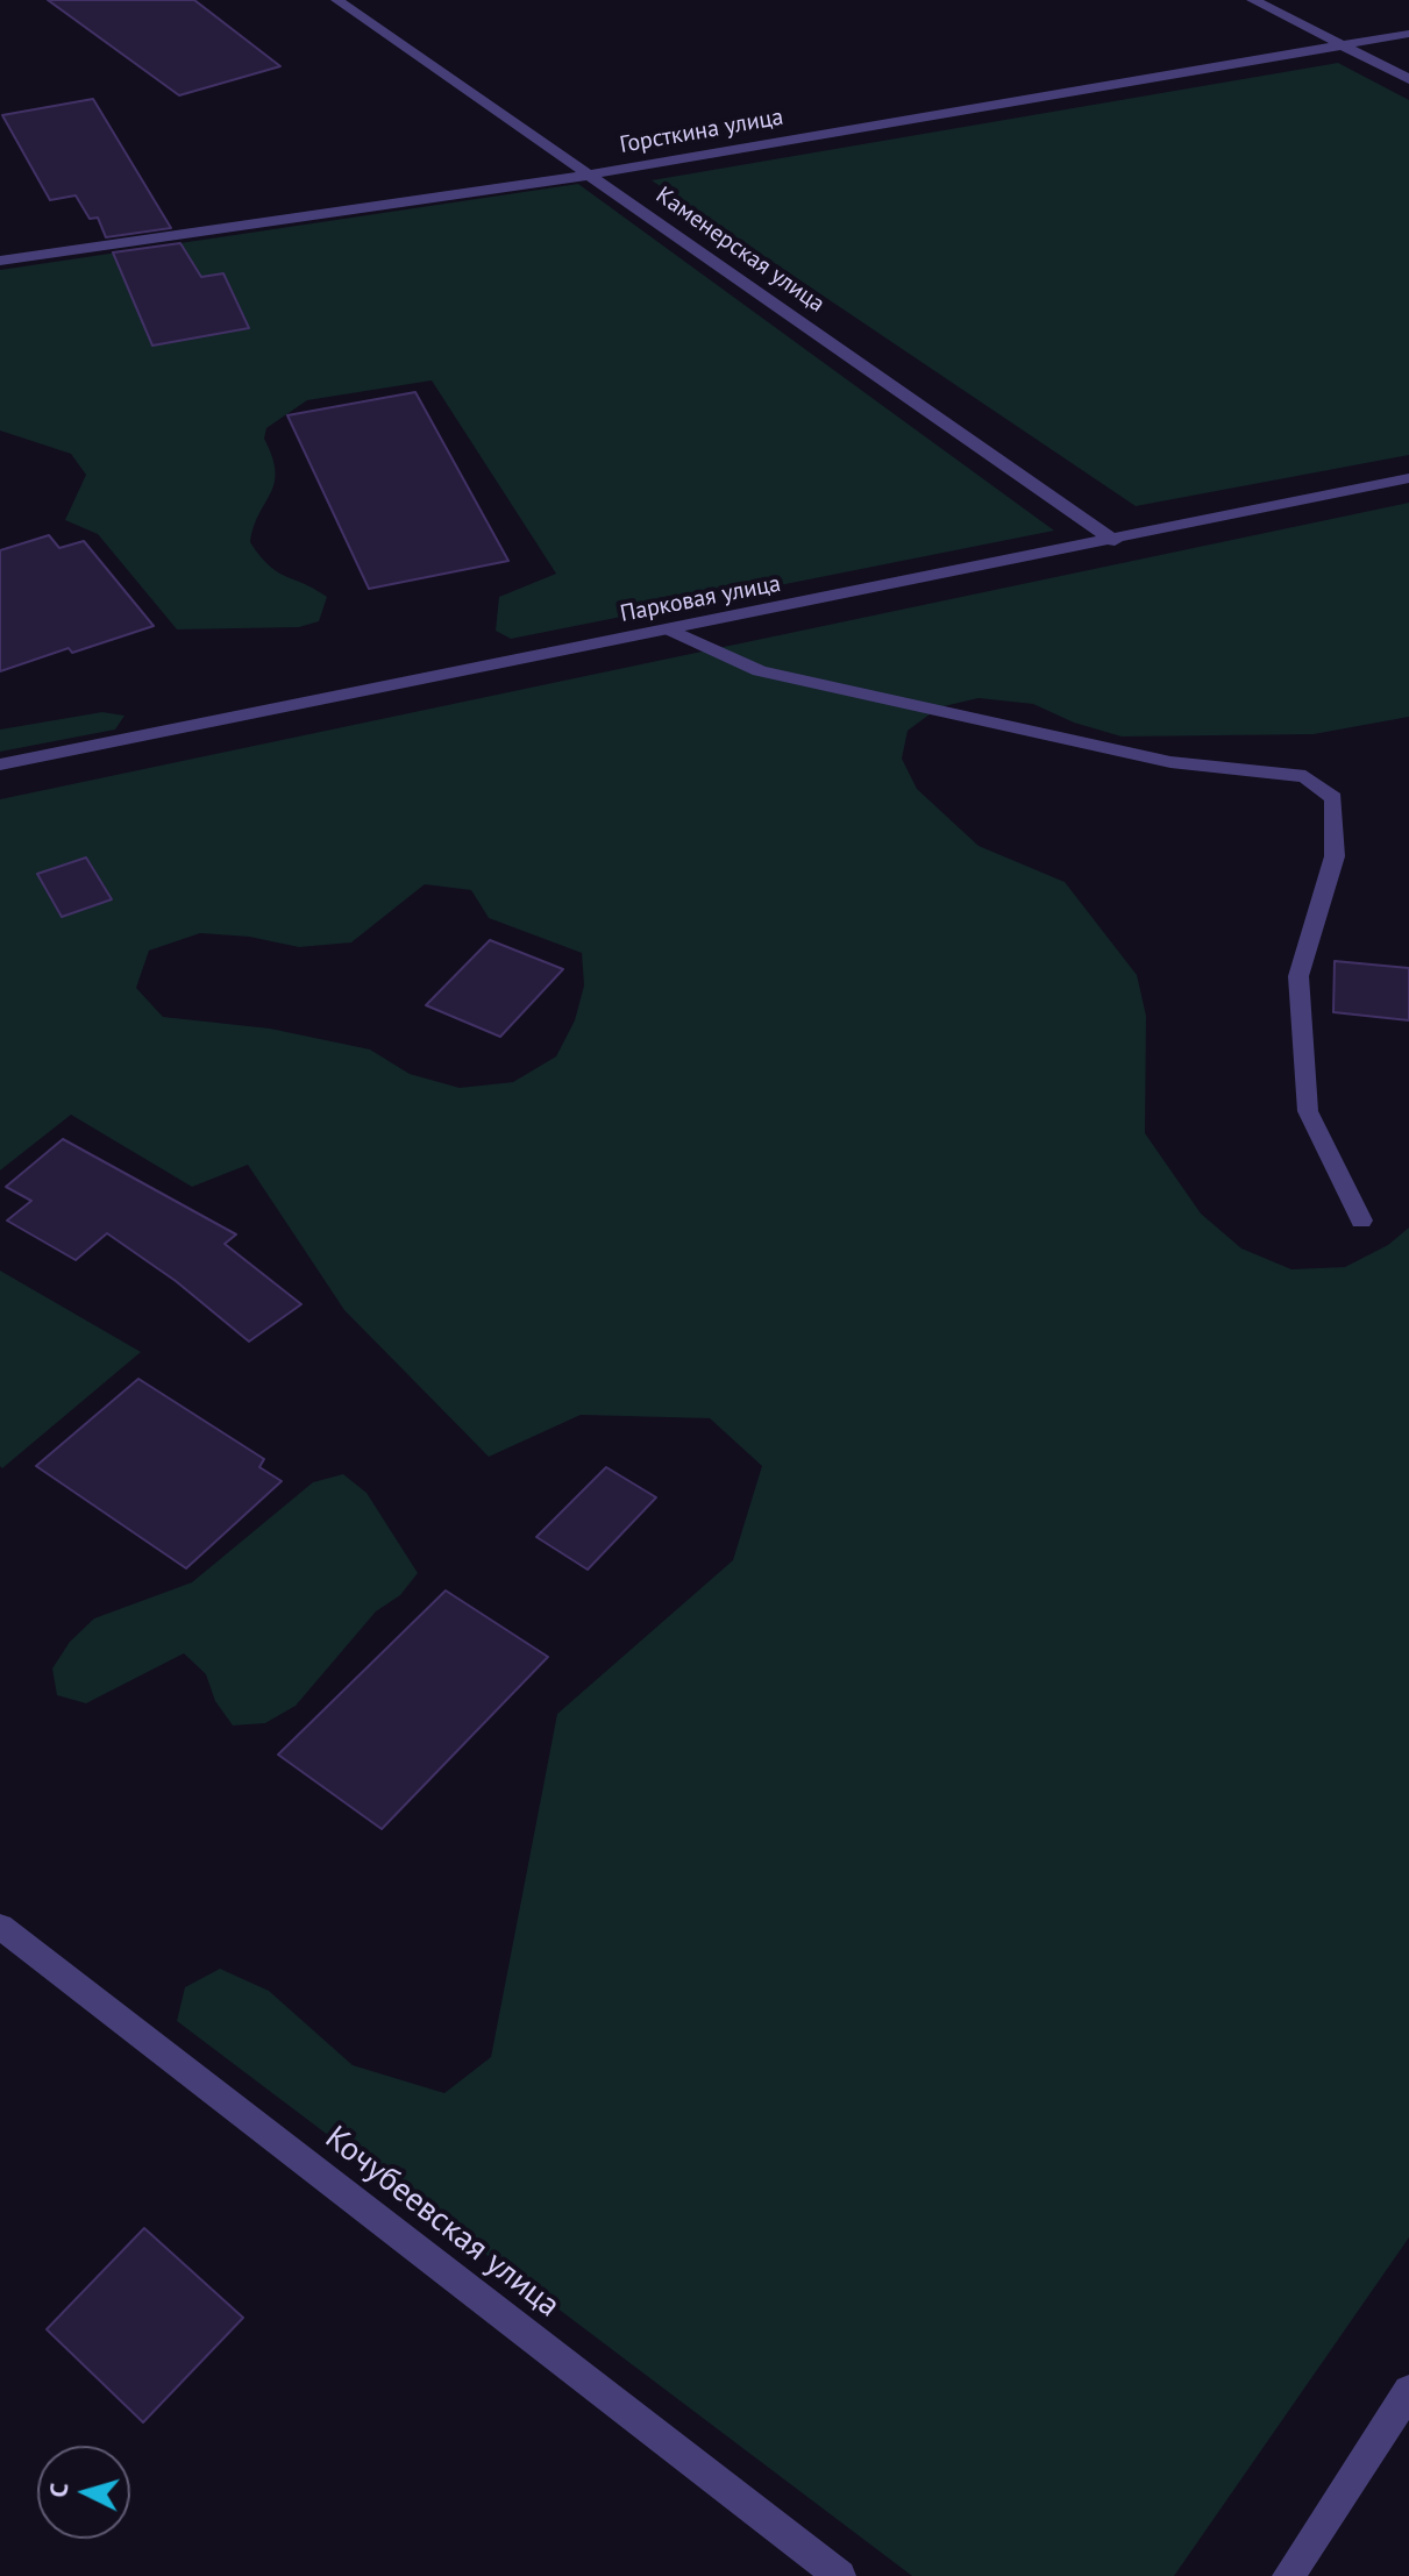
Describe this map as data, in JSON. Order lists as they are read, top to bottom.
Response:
{
  "streets": {
    "street": [
      "Горсткина улица",
      "Каменерская улица",
      "Парковая улица",
      "Кочубеевская улица"
    ]
  },
  "crossings": [
    ["Горсткина улица", "Каменерская улица"],
    ["Каменерская улица", "Парковая улица"]
  ],
  "north": "left"
}
